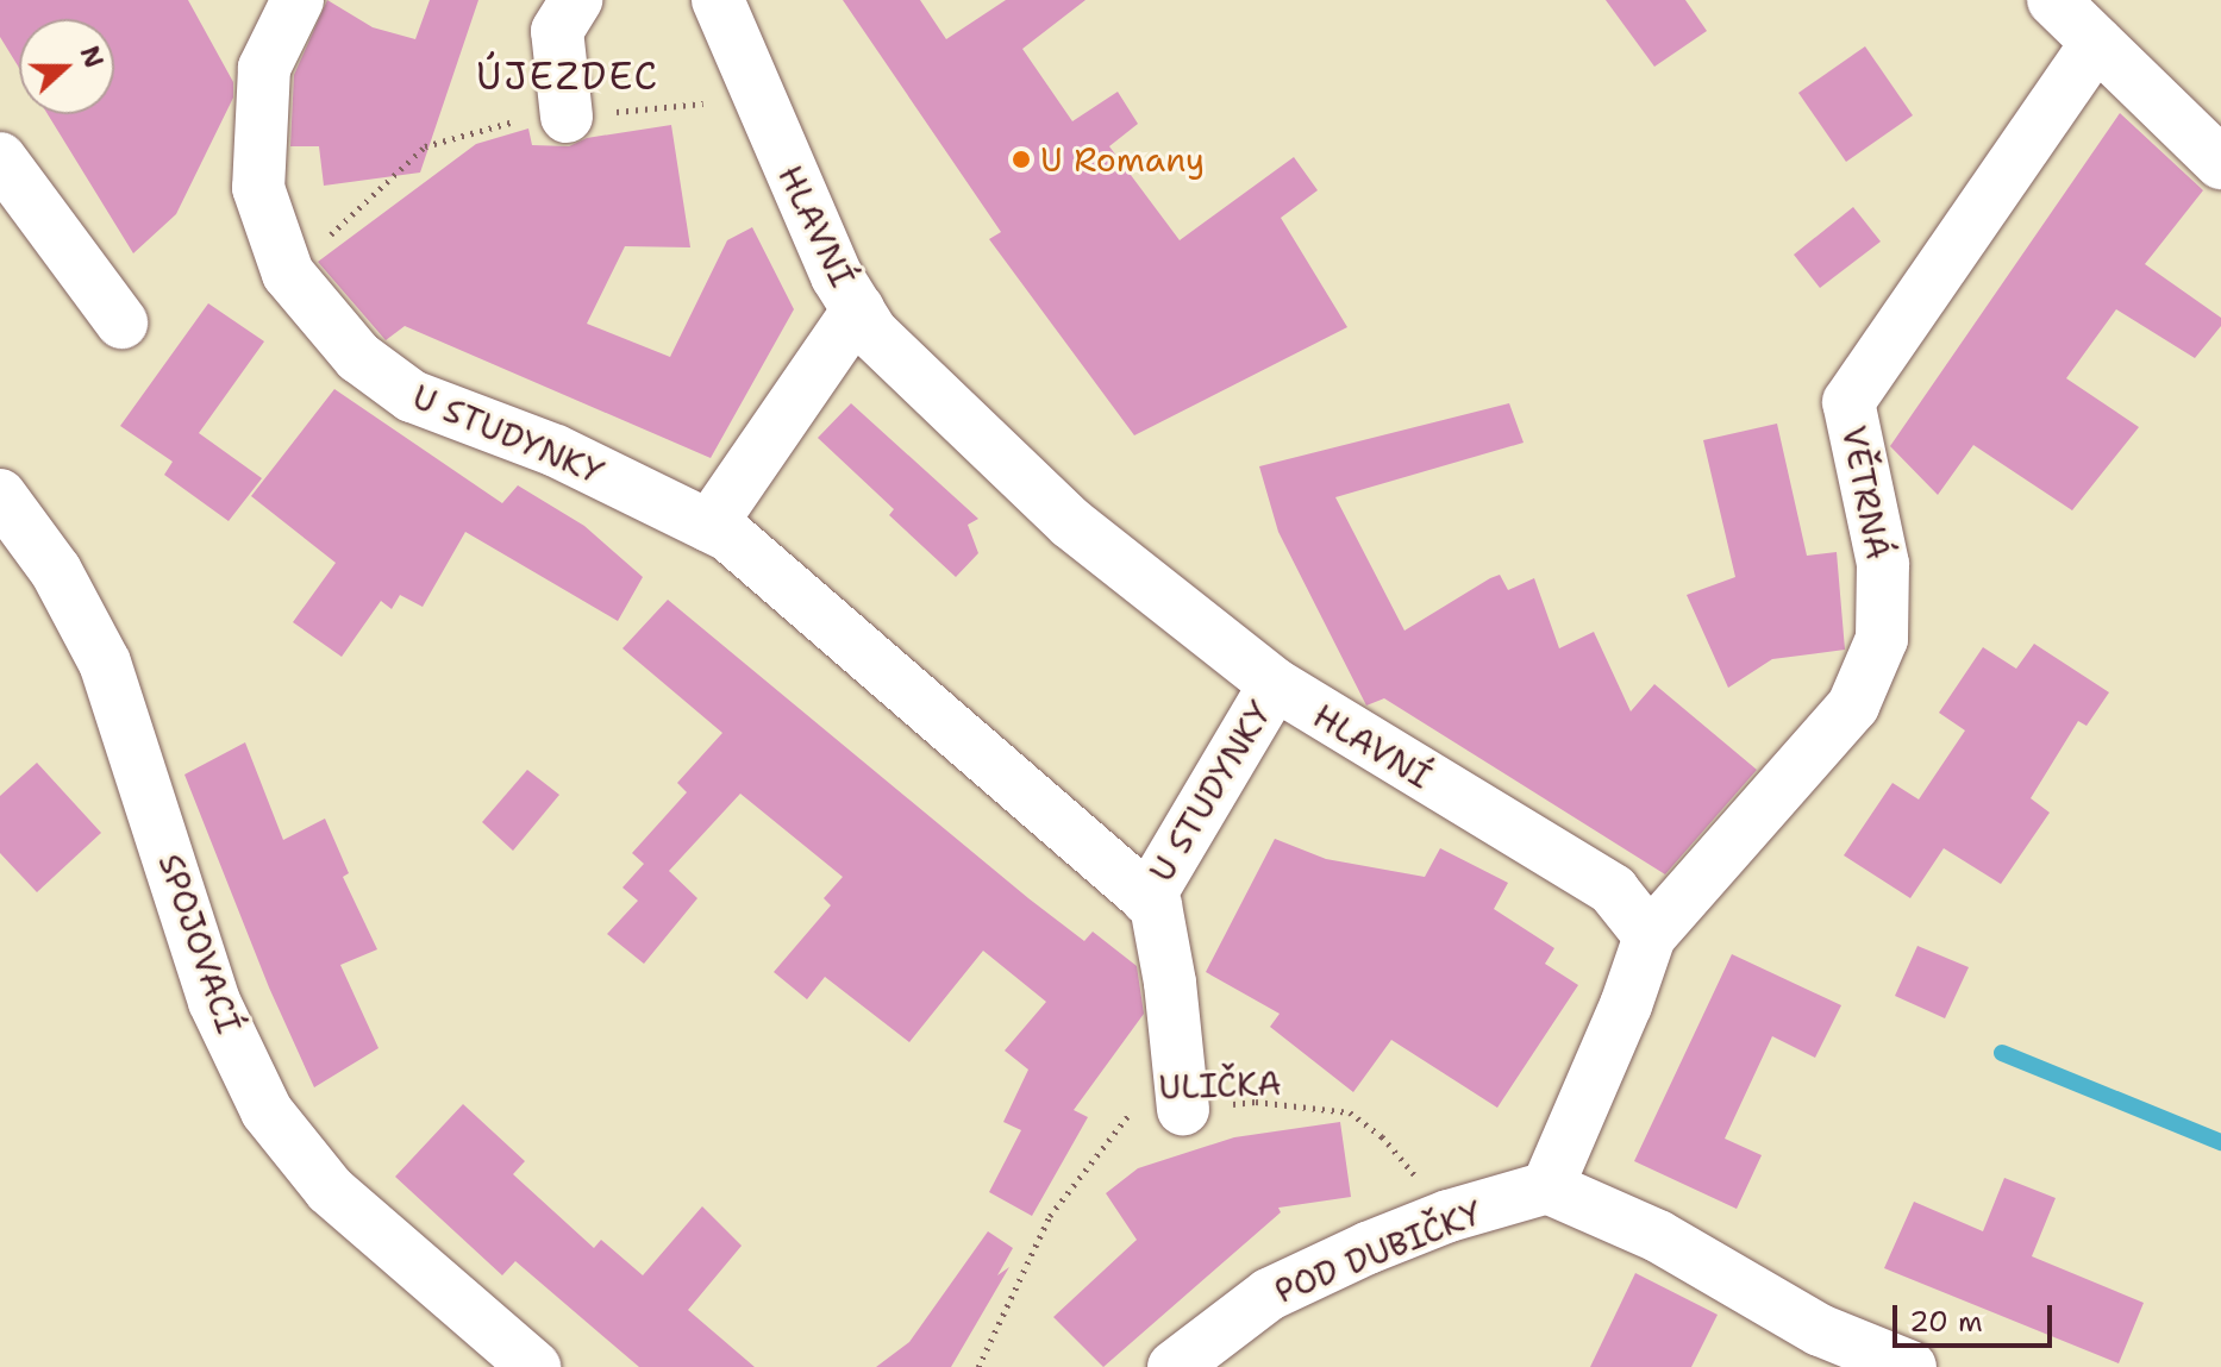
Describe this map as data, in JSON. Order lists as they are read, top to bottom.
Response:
{
  "streets": {
    "street": [
      "HLAVNÍ",
      "U STUDYNKY",
      "VĚTRNÁ",
      "SPOJOVACÍ",
      "POD DUBIČKY"
    ],
    "path": ["ULIČKA"]
  },
  "crossings": [
    ["HLAVNÍ", "U STUDYNKY"],
    ["HLAVNÍ", "VĚTRNÁ"],
    ["U STUDYNKY", "ULIČKA"],
    ["ULIČKA", "POD DUBIČKY"]
  ],
  "districts": ["ÚJEZDEC"],
  "places": ["U Romany"],
  "scale_bar": "20 m",
  "north": "right"
}
